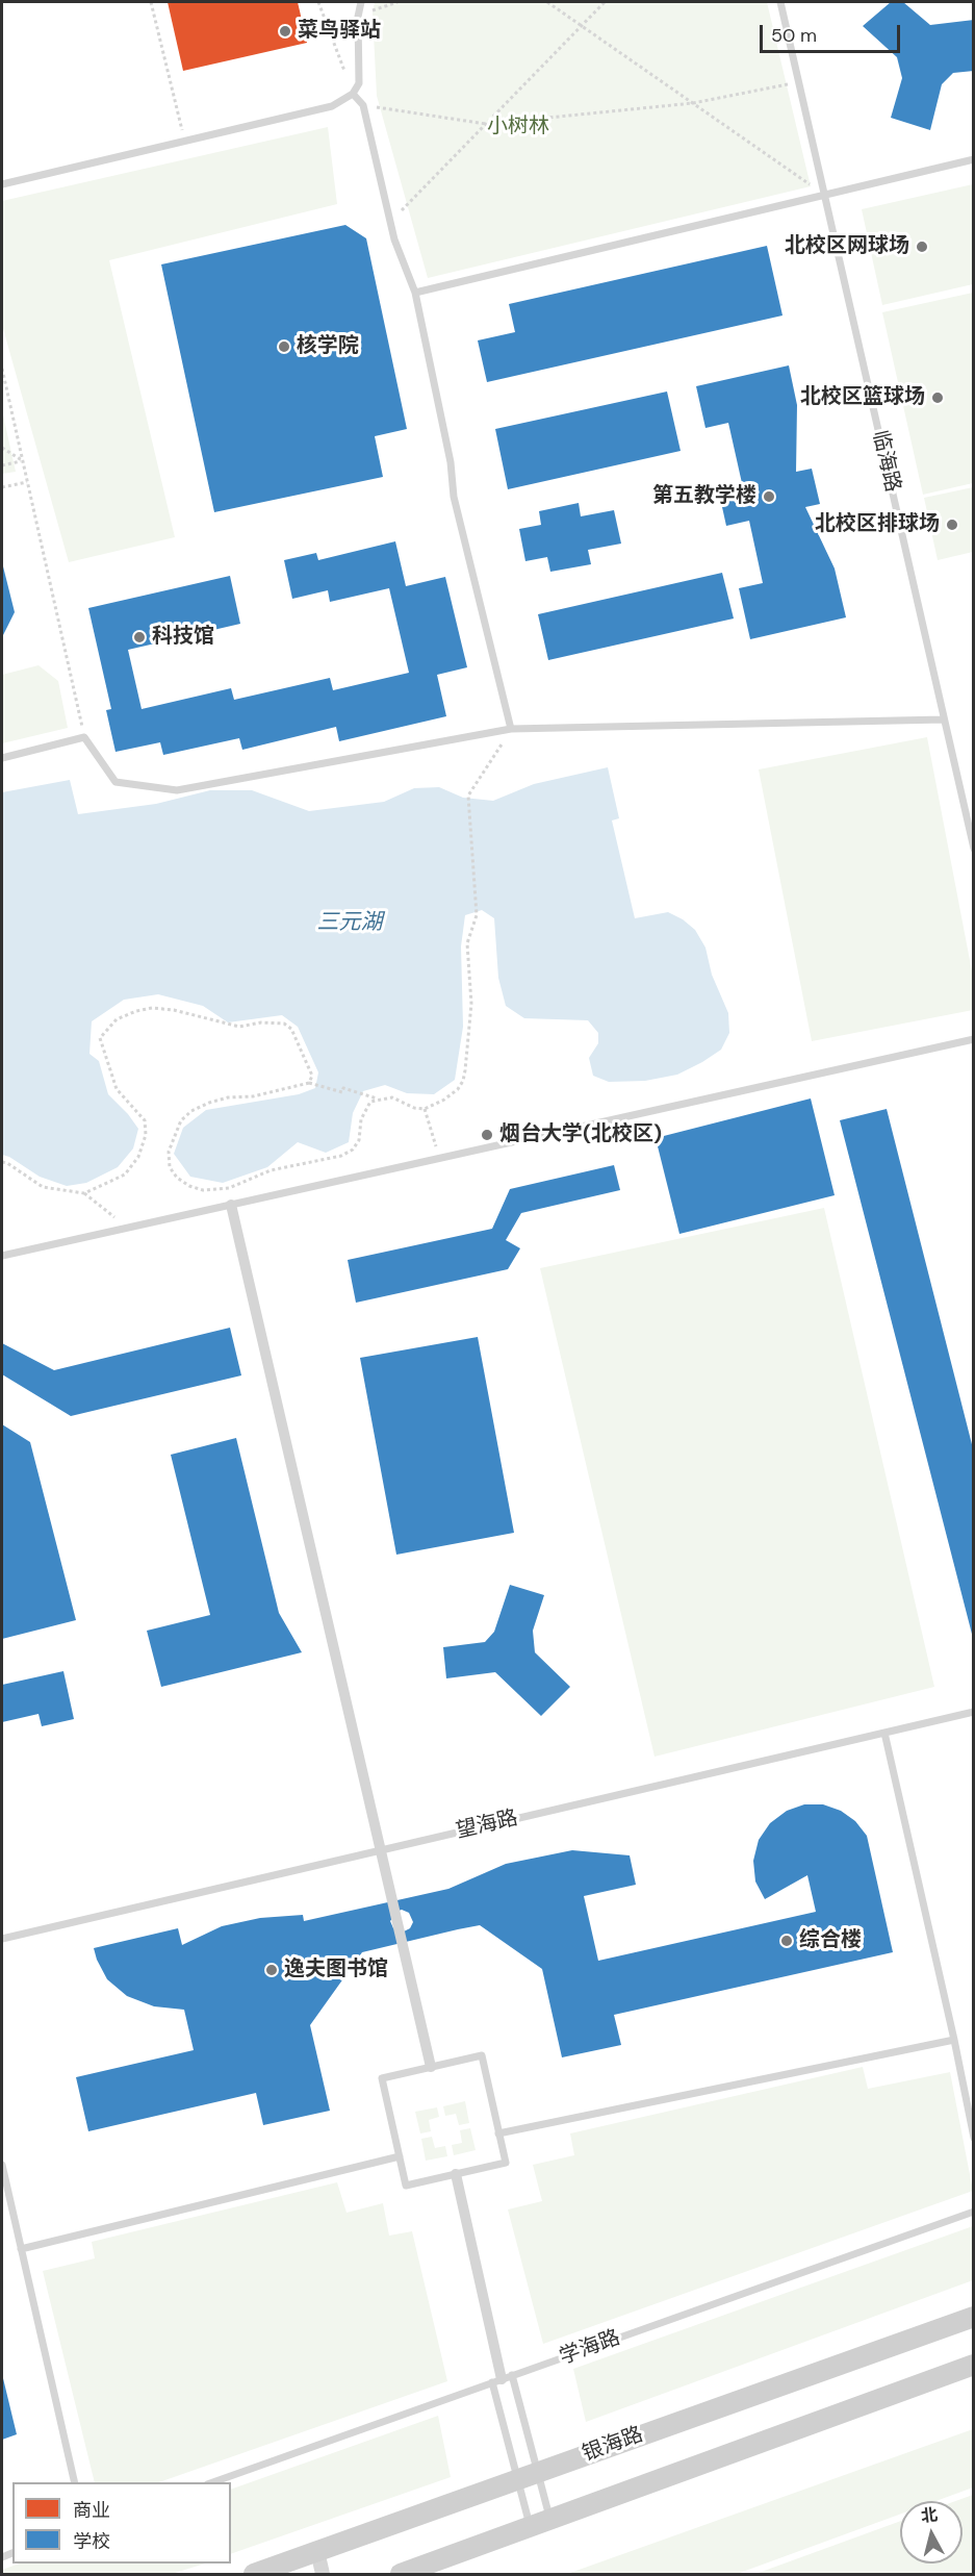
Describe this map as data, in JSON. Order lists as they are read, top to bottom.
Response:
{
  "streets": {
    "main road": ["银海路"],
    "lane": ["临海路", "望海路", "学海路"]
  },
  "water": ["三元湖"],
  "parks": ["小树林"],
  "places": [
    "菜鸟驿站",
    "北校区网球场",
    "核学院",
    "北校区篮球场",
    "第五教学楼",
    "北校区排球场",
    "科技馆",
    "烟台大学(北校区)",
    "综合楼",
    "逸夫图书馆"
  ],
  "legend": ["商业", "学校"],
  "scale_bar": "50 m",
  "north": "top"
}
